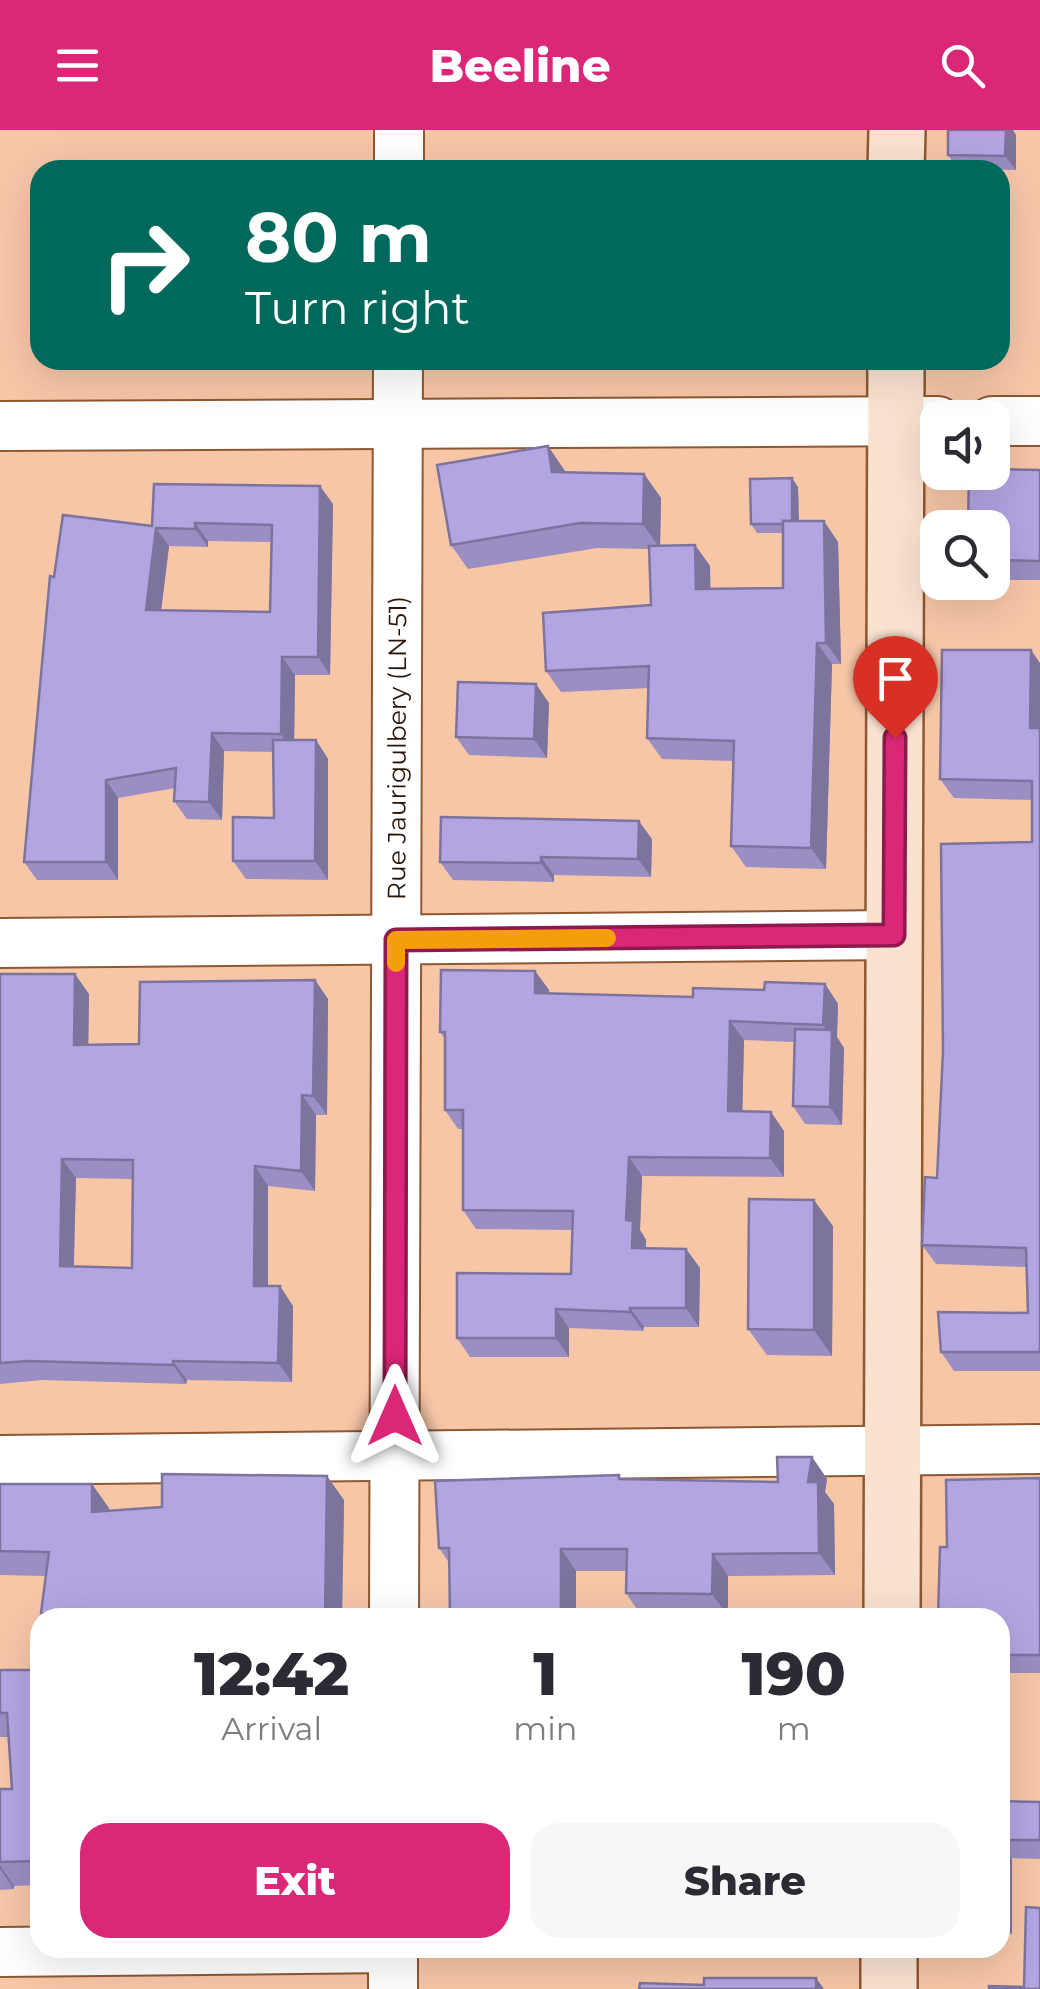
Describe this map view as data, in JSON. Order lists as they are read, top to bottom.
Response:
{
  "streets": {
    "street": ["Rue Jaurigulbery (LN-51)"]
  },
  "page": {
    "header": "Beeline",
    "turn": ["80 m", "Turn right"],
    "eta": [
      "12:42",
      "Arrival",
      "1",
      "min",
      "190",
      "m"
    ],
    "buttons": ["Exit", "Share"]
  }
}
